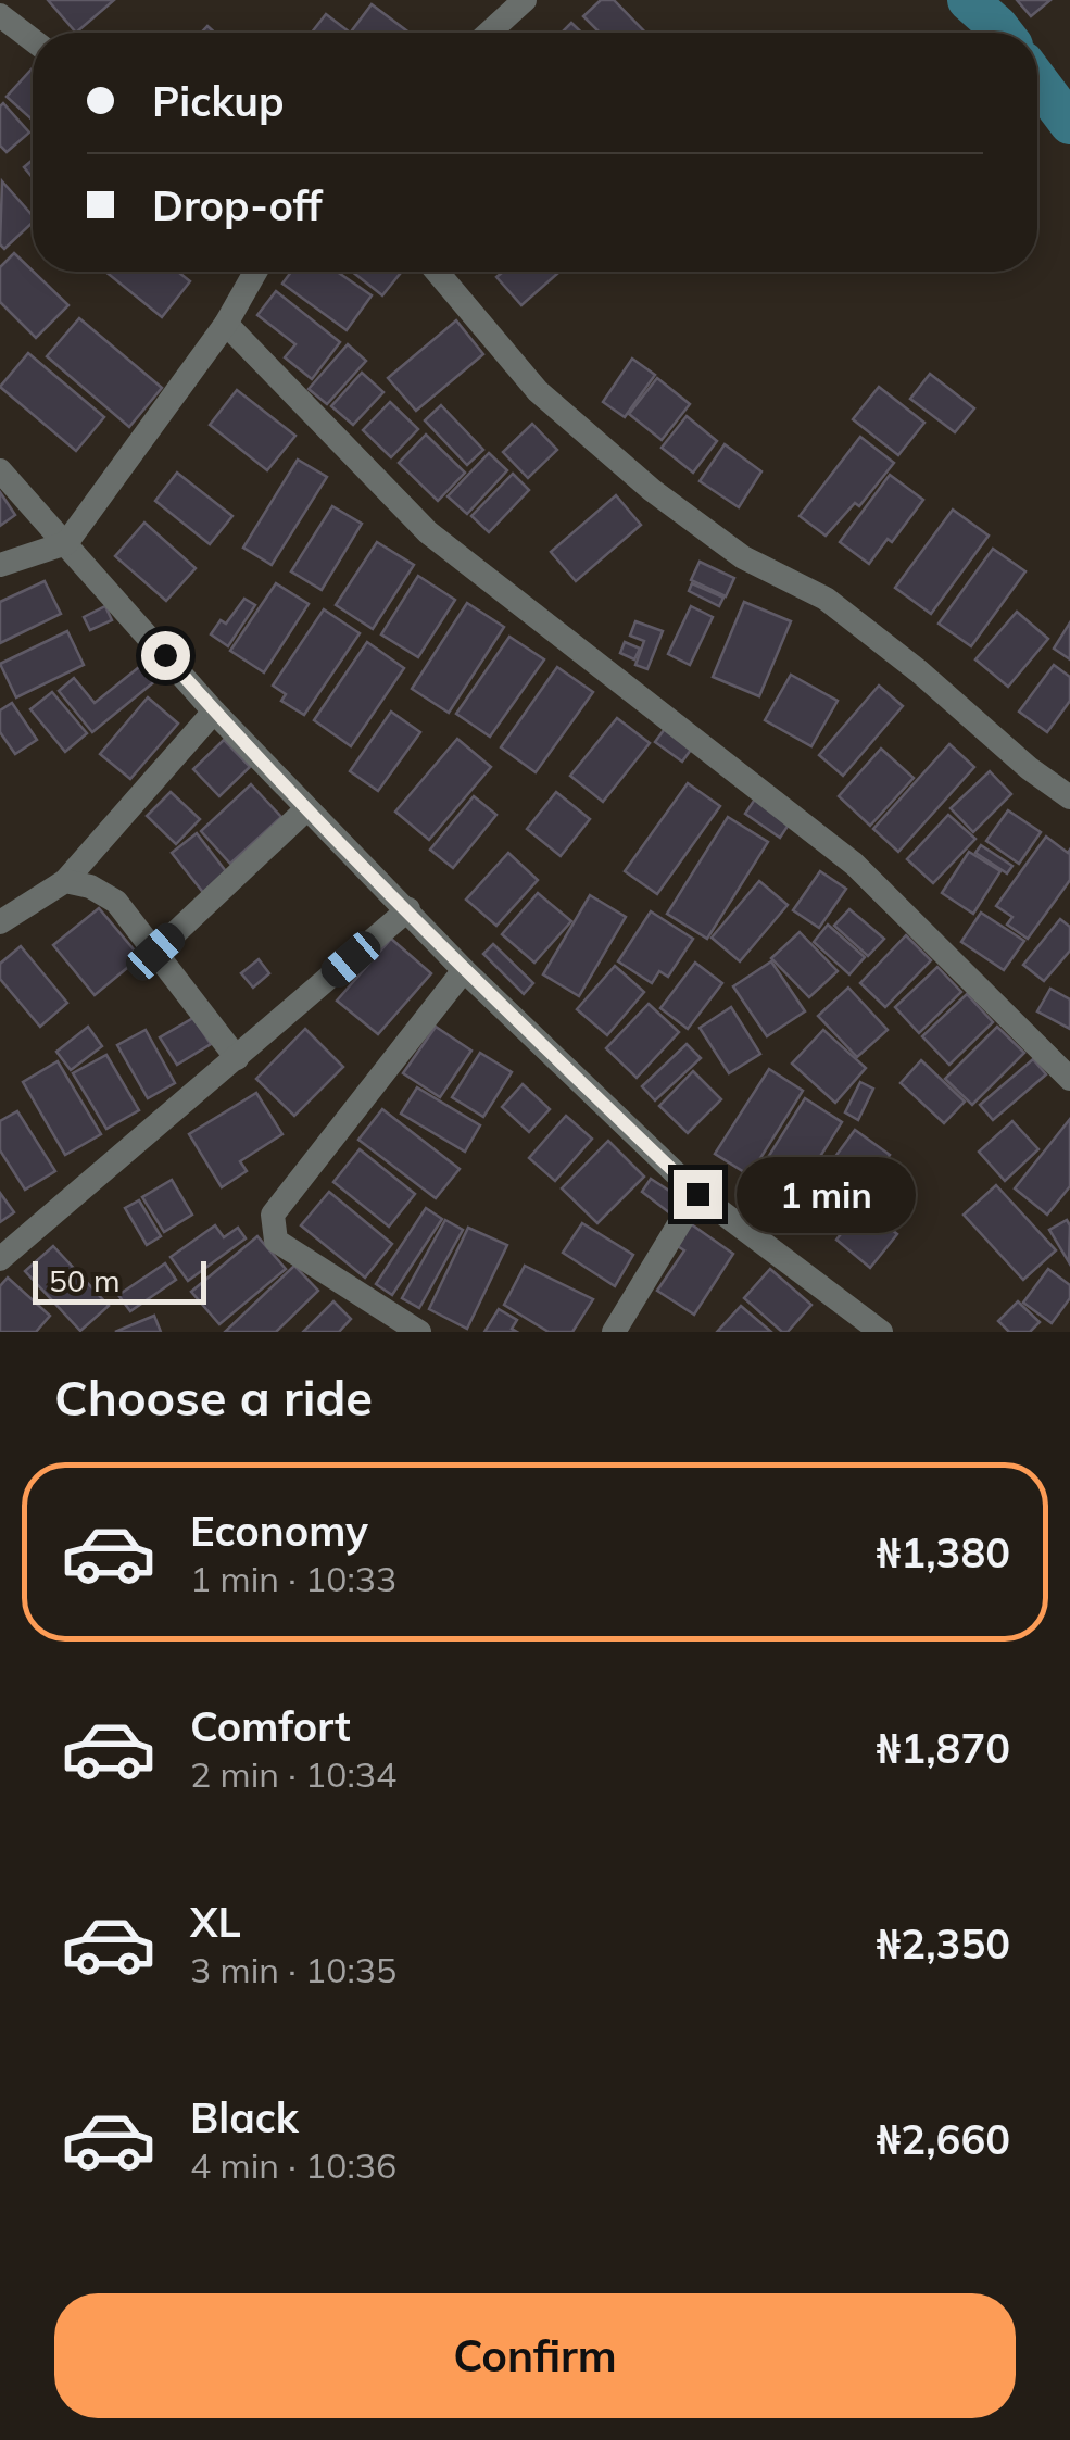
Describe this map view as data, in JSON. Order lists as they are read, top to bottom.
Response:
{
  "scale_bar": "50 m",
  "page": {
    "banner": ["Pickup", "Drop-off"],
    "bubble": "1 min",
    "scale": "50 m",
    "heading": "Choose a ride",
    "list": [
      {
        "name": "Economy",
        "note": "1 min · 10:33",
        "value": "₦1,380"
      },
      {
        "name": "Comfort",
        "note": "2 min · 10:34",
        "value": "₦1,870"
      },
      {
        "name": "XL",
        "note": "3 min · 10:35",
        "value": "₦2,350"
      },
      {
        "name": "Black",
        "note": "4 min · 10:36",
        "value": "₦2,660"
      }
    ],
    "buttons": "Confirm"
  }
}
